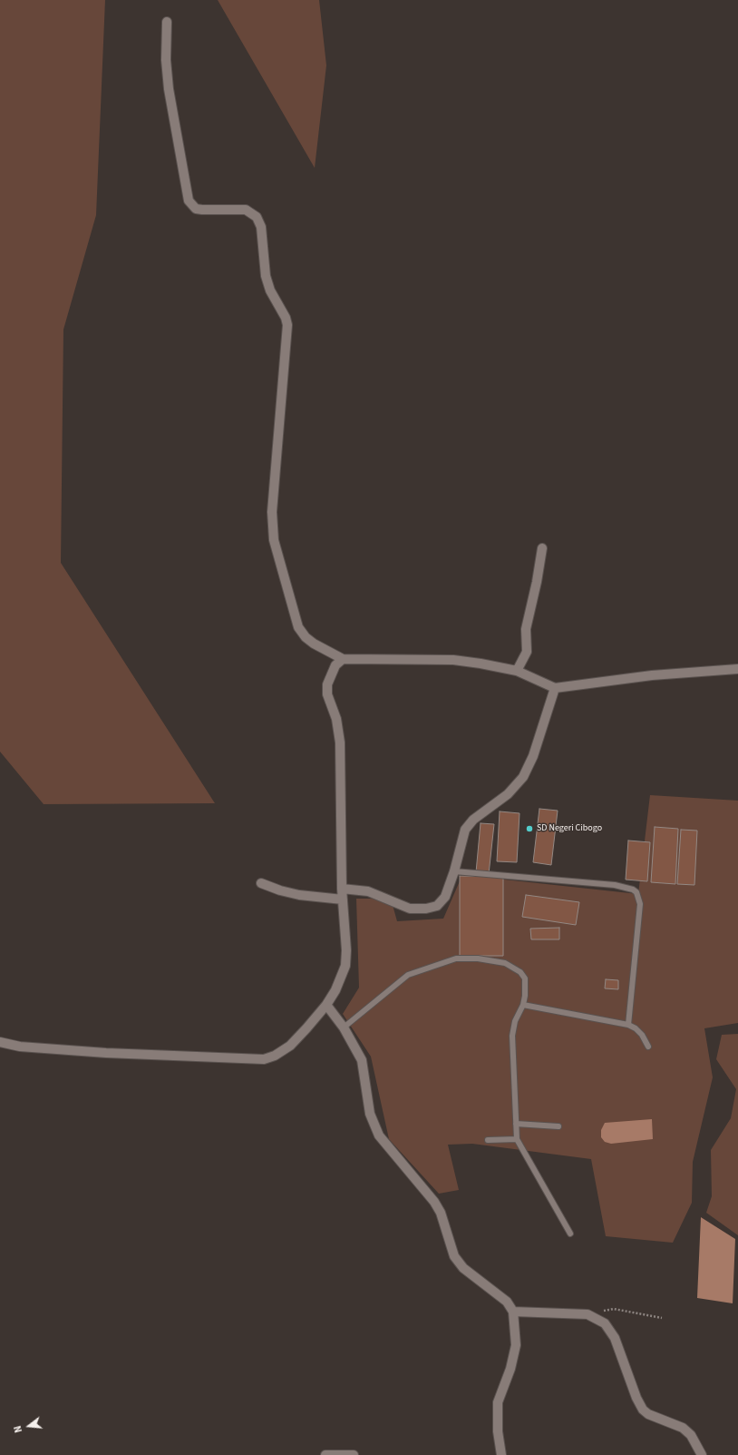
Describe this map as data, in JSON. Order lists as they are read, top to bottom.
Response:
{
  "places": ["SD Negeri Cibogo"],
  "north": "left"
}
